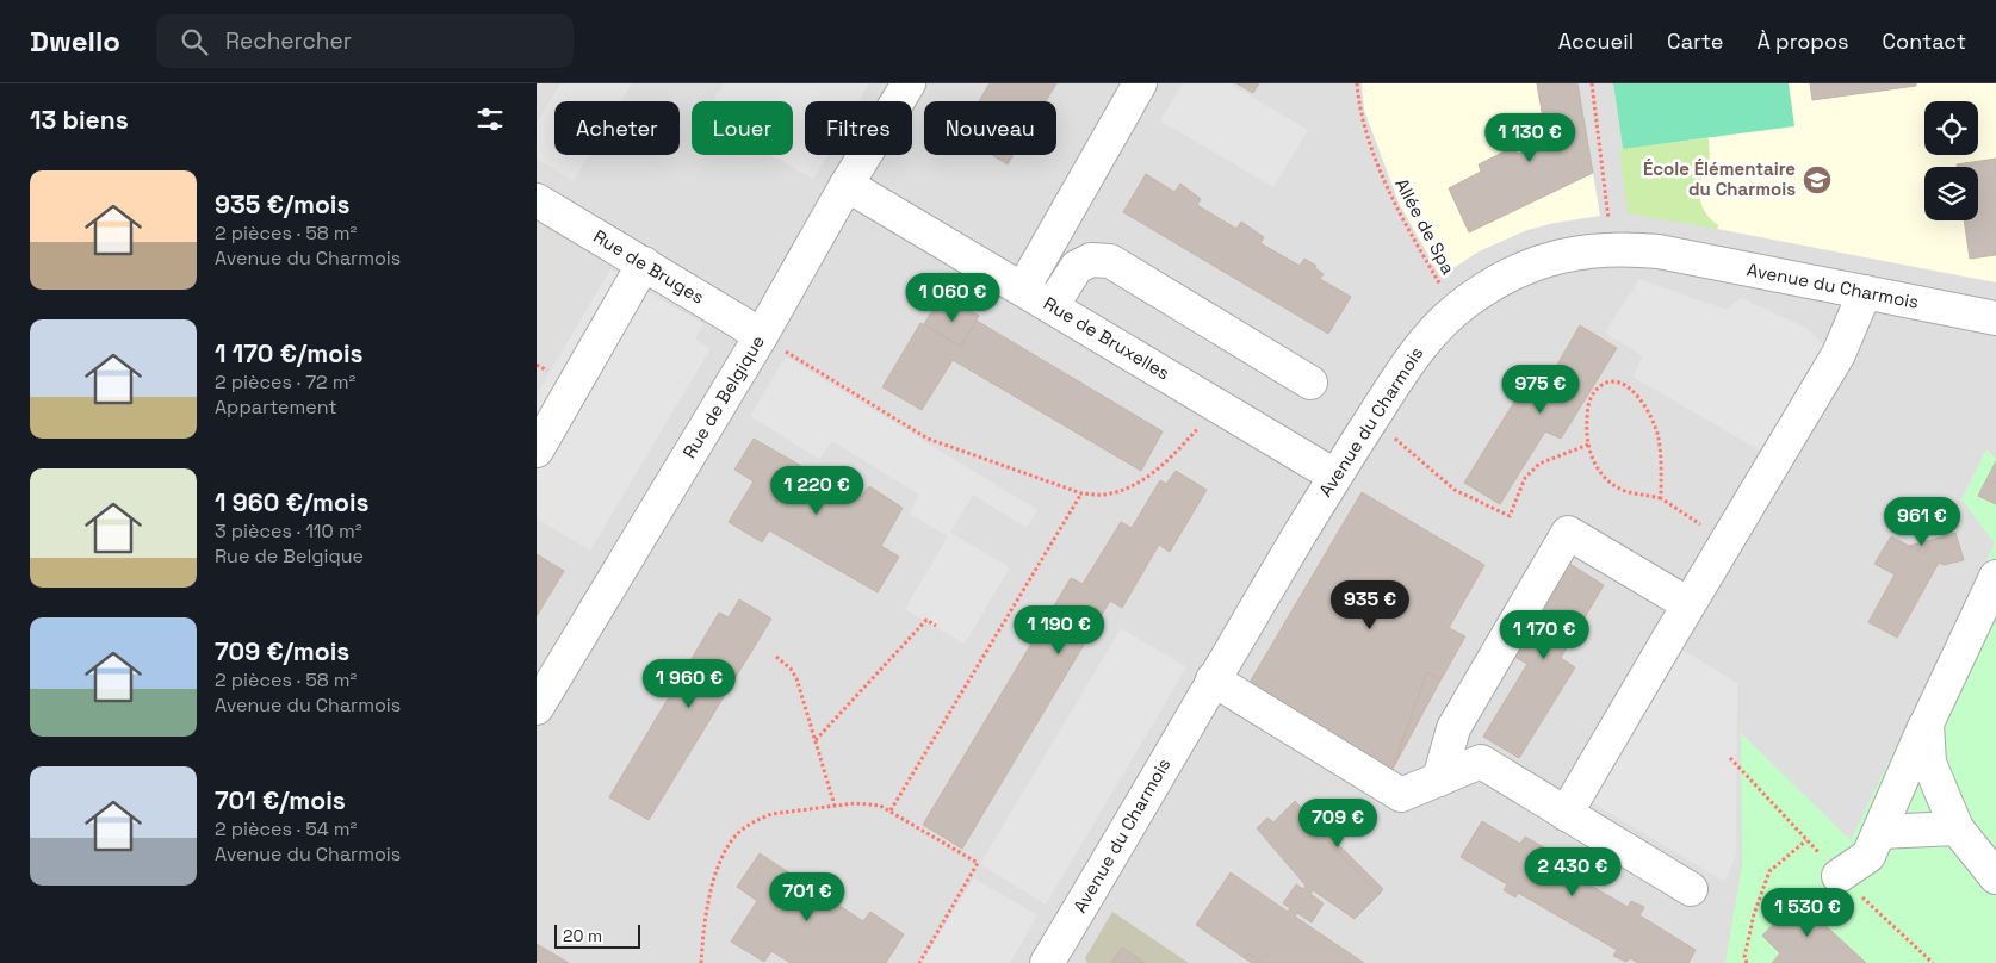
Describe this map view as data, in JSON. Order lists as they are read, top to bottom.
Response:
{
  "streets": {
    "street": [
      "Rue de Bruges",
      "Avenue du Charmois",
      "Rue de Bruxelles",
      "Rue de Belgique"
    ],
    "path": ["Allée de Spa"]
  },
  "crossings": [
    ["Allée de Spa", "Avenue du Charmois"],
    ["Rue de Bruges", "Rue de Belgique"],
    ["Avenue du Charmois", "Rue de Bruxelles"],
    ["Rue de Bruxelles", "Rue de Belgique"]
  ],
  "places": {
    "school or university": ["École Élémentaire du Charmois"]
  },
  "scale_bar": "20 m",
  "page": {
    "header": "Dwello",
    "search": "Rechercher",
    "nav": [
      "Accueil",
      "Carte",
      "À propos",
      "Contact"
    ],
    "heading": "13 biens",
    "chip": [
      "Acheter",
      "Louer",
      "Filtres",
      "Nouveau"
    ],
    "price": [
      "1 130 €",
      "1 060 €",
      "975 €",
      "1 220 €",
      "961 €",
      "935 €",
      "1 190 €",
      "1 170 €",
      "1 960 €",
      "709 €",
      "2 430 €",
      "701 €",
      "1 530 €"
    ],
    "list": [
      {
        "name": "935 €/mois",
        "note": "2 pièces · 58 m² · Avenue du Charmois"
      },
      {
        "name": "1 170 €/mois",
        "note": "2 pièces · 72 m² · Appartement"
      },
      {
        "name": "1 960 €/mois",
        "note": "3 pièces · 110 m² · Rue de Belgique"
      },
      {
        "name": "709 €/mois",
        "note": "2 pièces · 58 m² · Avenue du Charmois"
      },
      {
        "name": "701 €/mois",
        "note": "2 pièces · 54 m² · Avenue du Charmois"
      }
    ],
    "scale": "20 m"
  }
}
